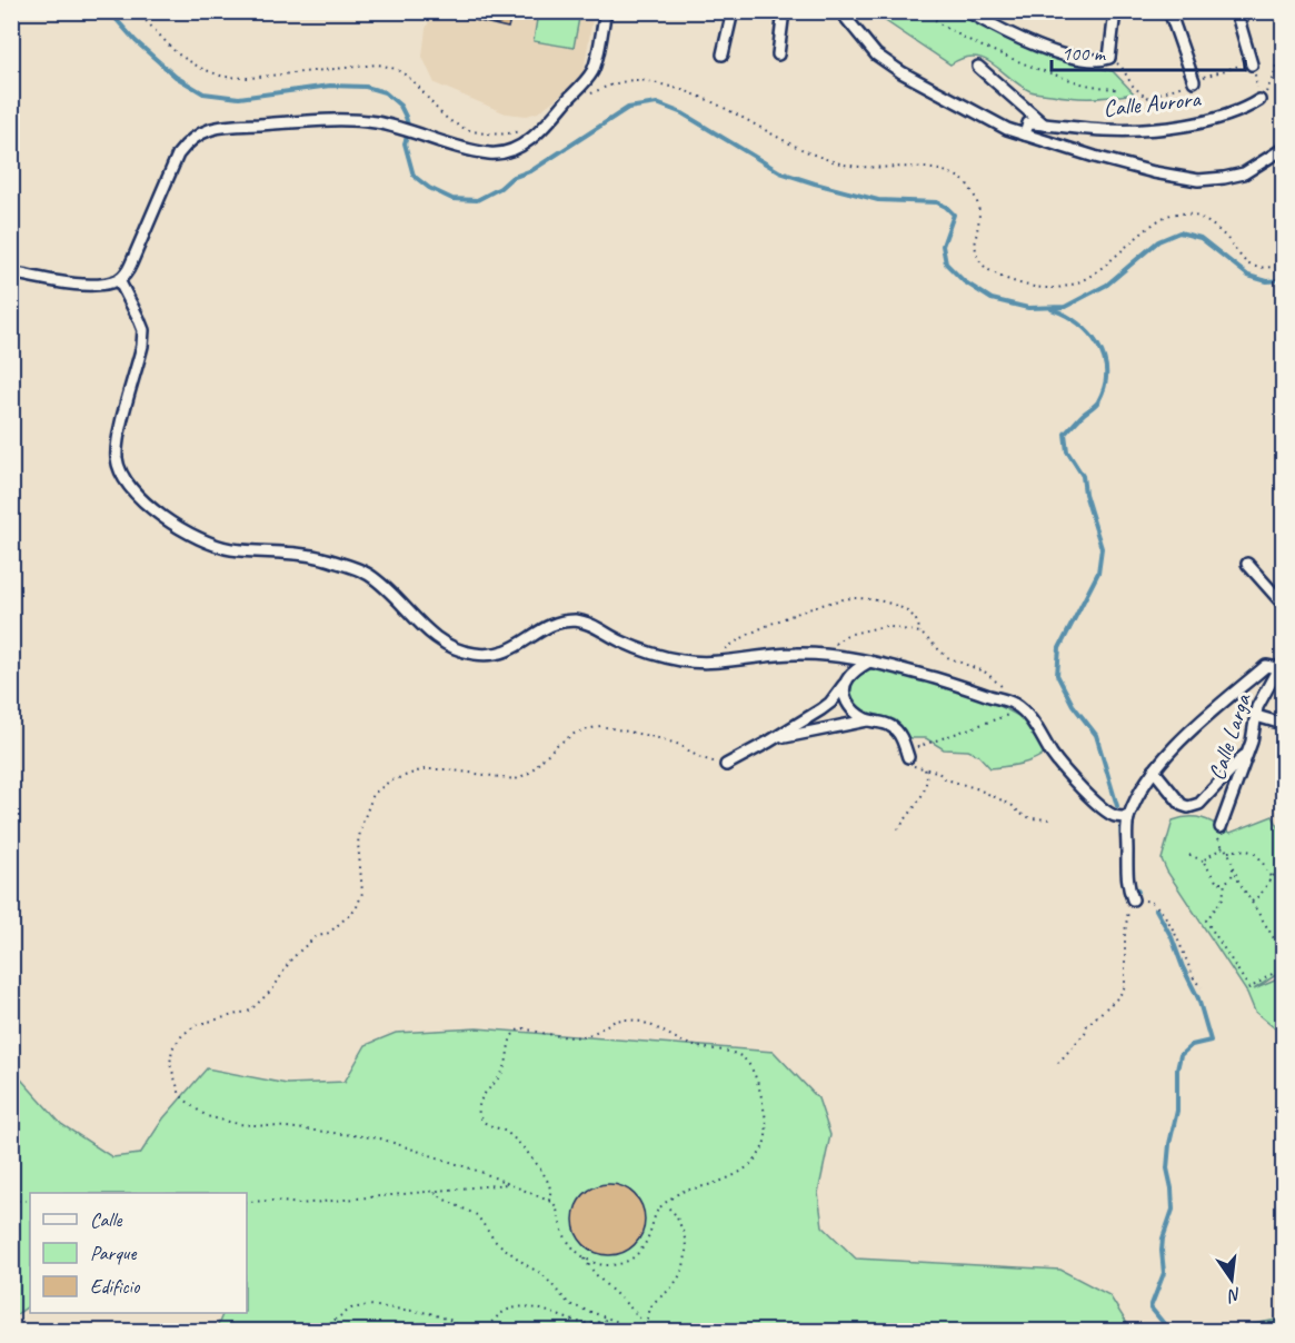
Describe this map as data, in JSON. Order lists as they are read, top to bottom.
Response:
{
  "streets": {
    "street": ["Calle Aurora", "Calle Larga"]
  },
  "legend": ["Calle", "Parque", "Edificio"],
  "scale_bar": "100 m",
  "north": "bottom"
}
